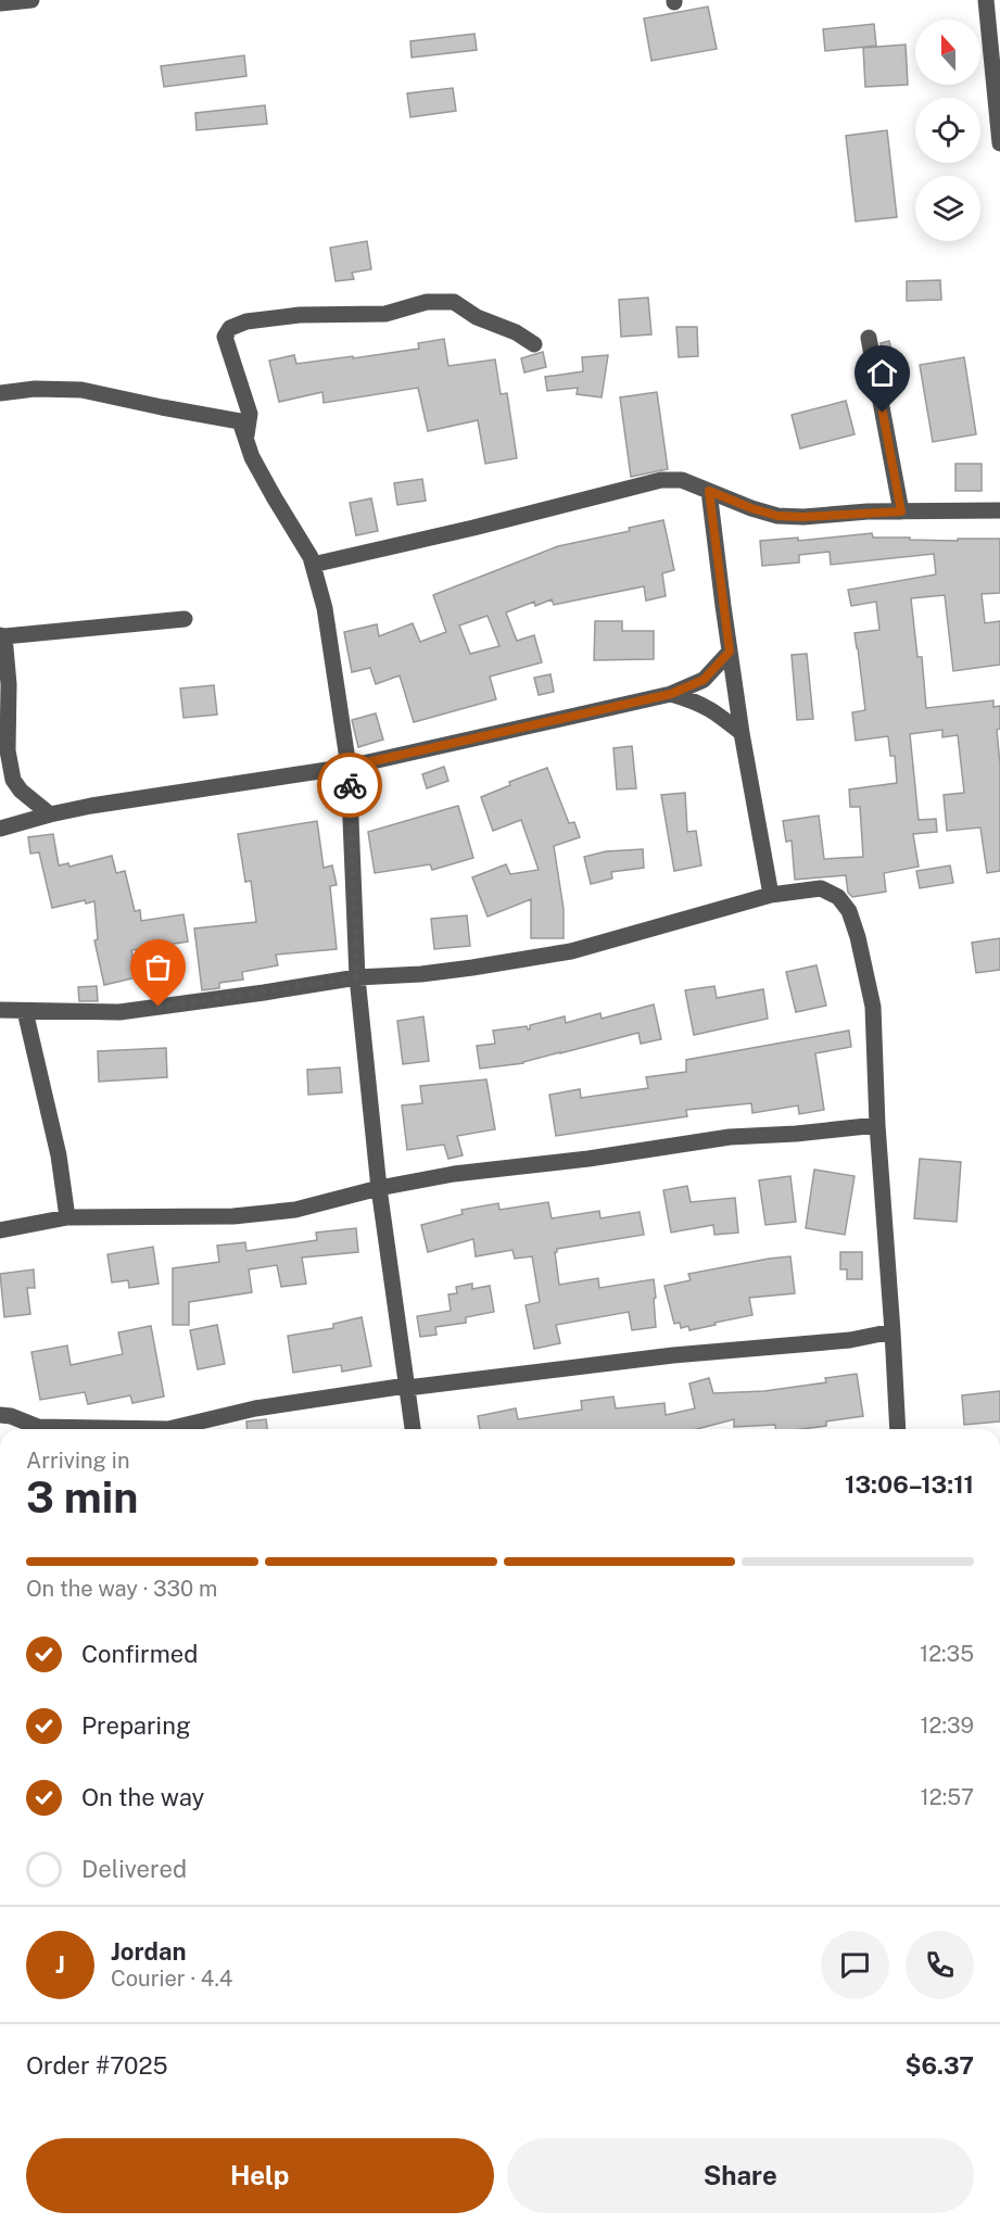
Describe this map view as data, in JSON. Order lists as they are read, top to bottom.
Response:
{
  "north": "top",
  "page": {
    "heading": ["3 min", "Arriving in", "13:06–13:11"],
    "panel": [
      "Jordan",
      "Courier · 4.4",
      "Order #7025",
      "$6.37"
    ],
    "bar": "On the way · 330 m",
    "list": [
      ["Confirmed", "12:35"],
      ["Preparing", "12:39"],
      ["On the way", "12:57"],
      "Delivered"
    ],
    "round": "J",
    "buttons": ["Help", "Share"]
  }
}
